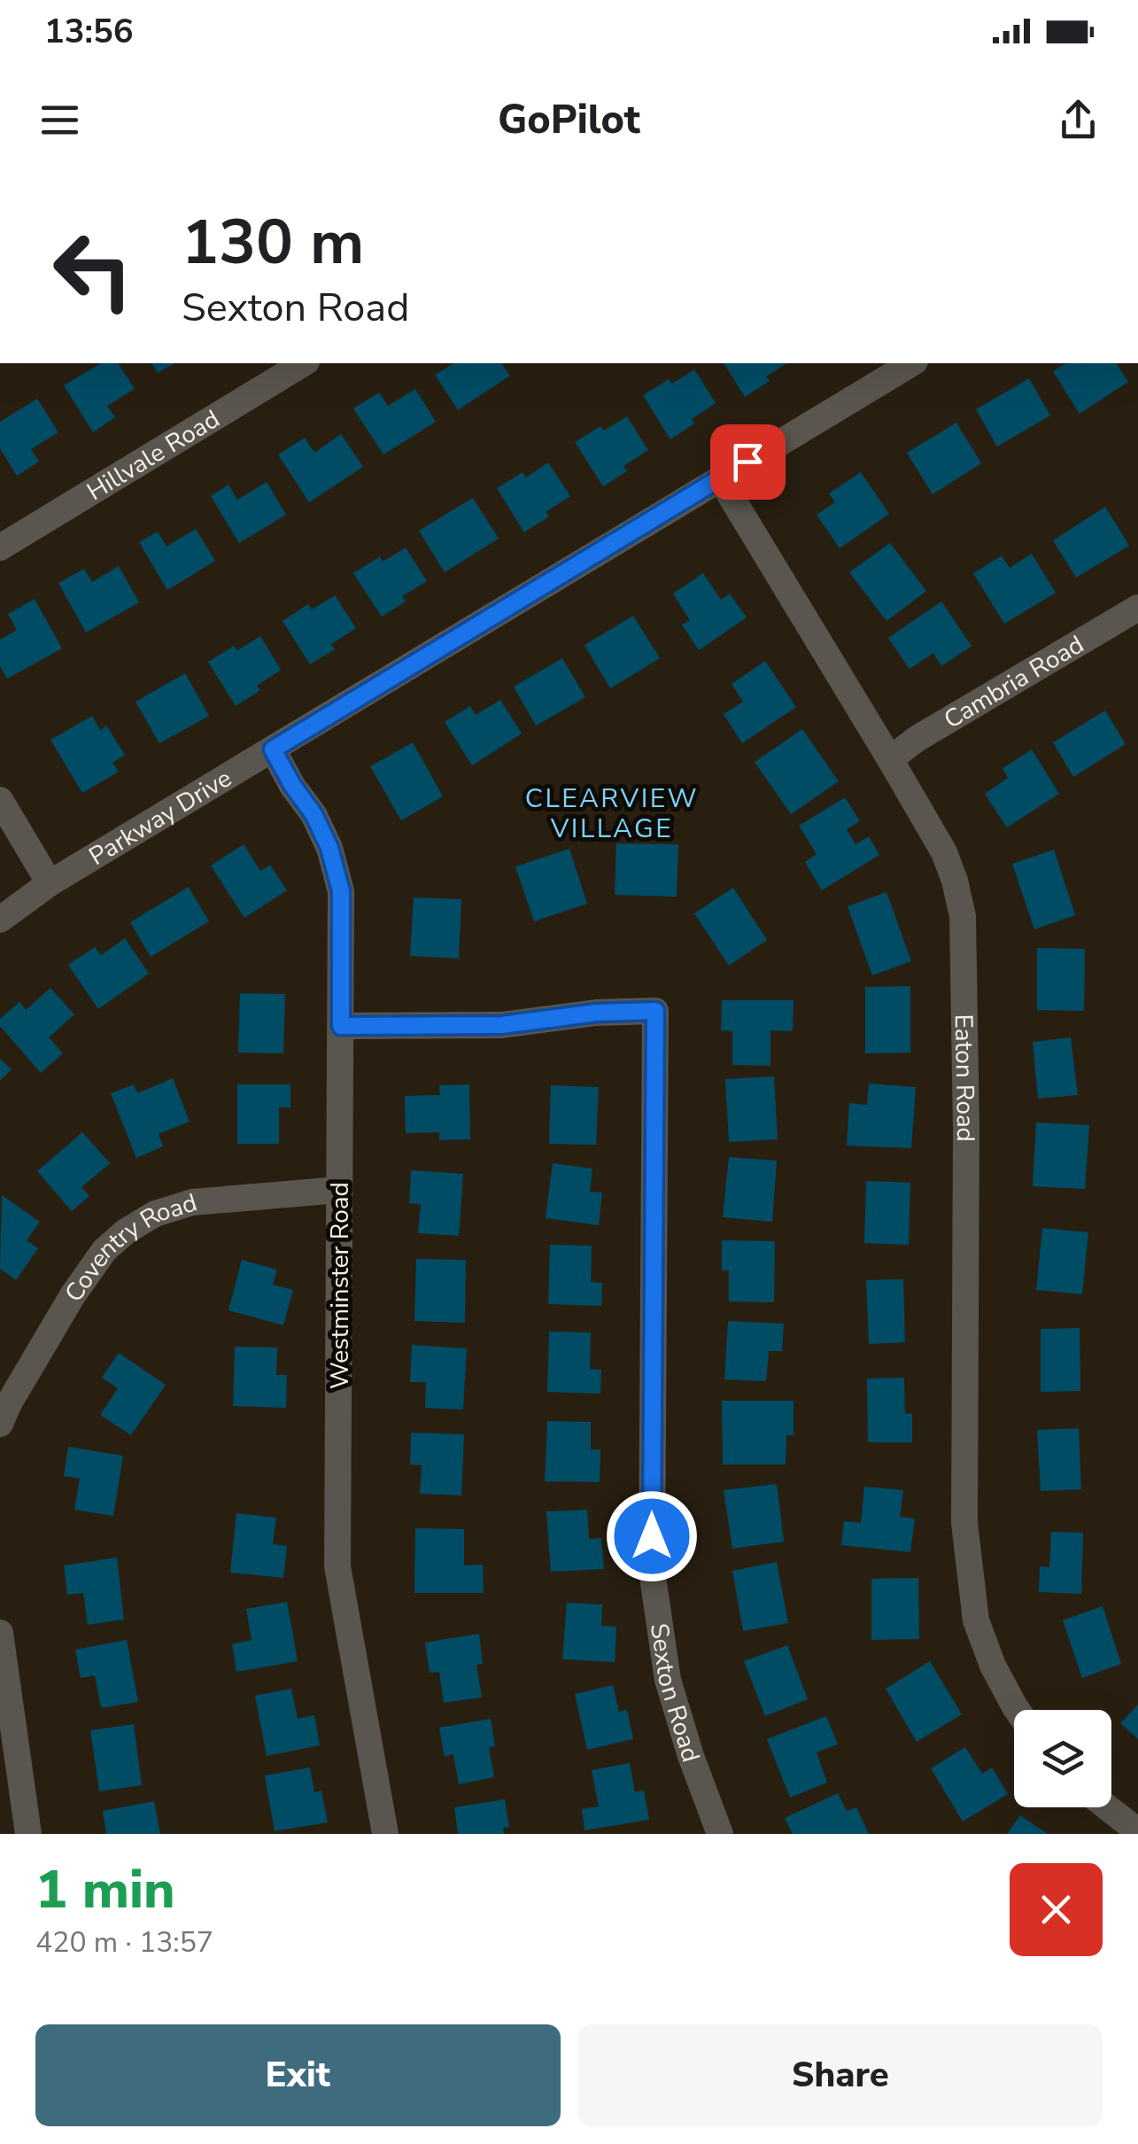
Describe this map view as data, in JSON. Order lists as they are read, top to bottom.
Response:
{
  "streets": {
    "street": [
      "Hillvale Road",
      "Cambria Road",
      "Parkway Drive",
      "Eaton Road",
      "Coventry Road",
      "Westminster Road",
      "Sexton Road"
    ]
  },
  "crossings": [
    ["Cambria Road", "Eaton Road"],
    ["Parkway Drive", "Eaton Road"],
    ["Parkway Drive", "Westminster Road"],
    ["Coventry Road", "Westminster Road"],
    ["Westminster Road", "Sexton Road"]
  ],
  "districts": ["CLEARVIEW VILLAGE"],
  "page": {
    "status": "13:56",
    "header": "GoPilot",
    "turn": ["130 m", "Sexton Road"],
    "heading": ["1 min", "420 m · 13:57"],
    "buttons": ["Exit", "Share"]
  }
}
